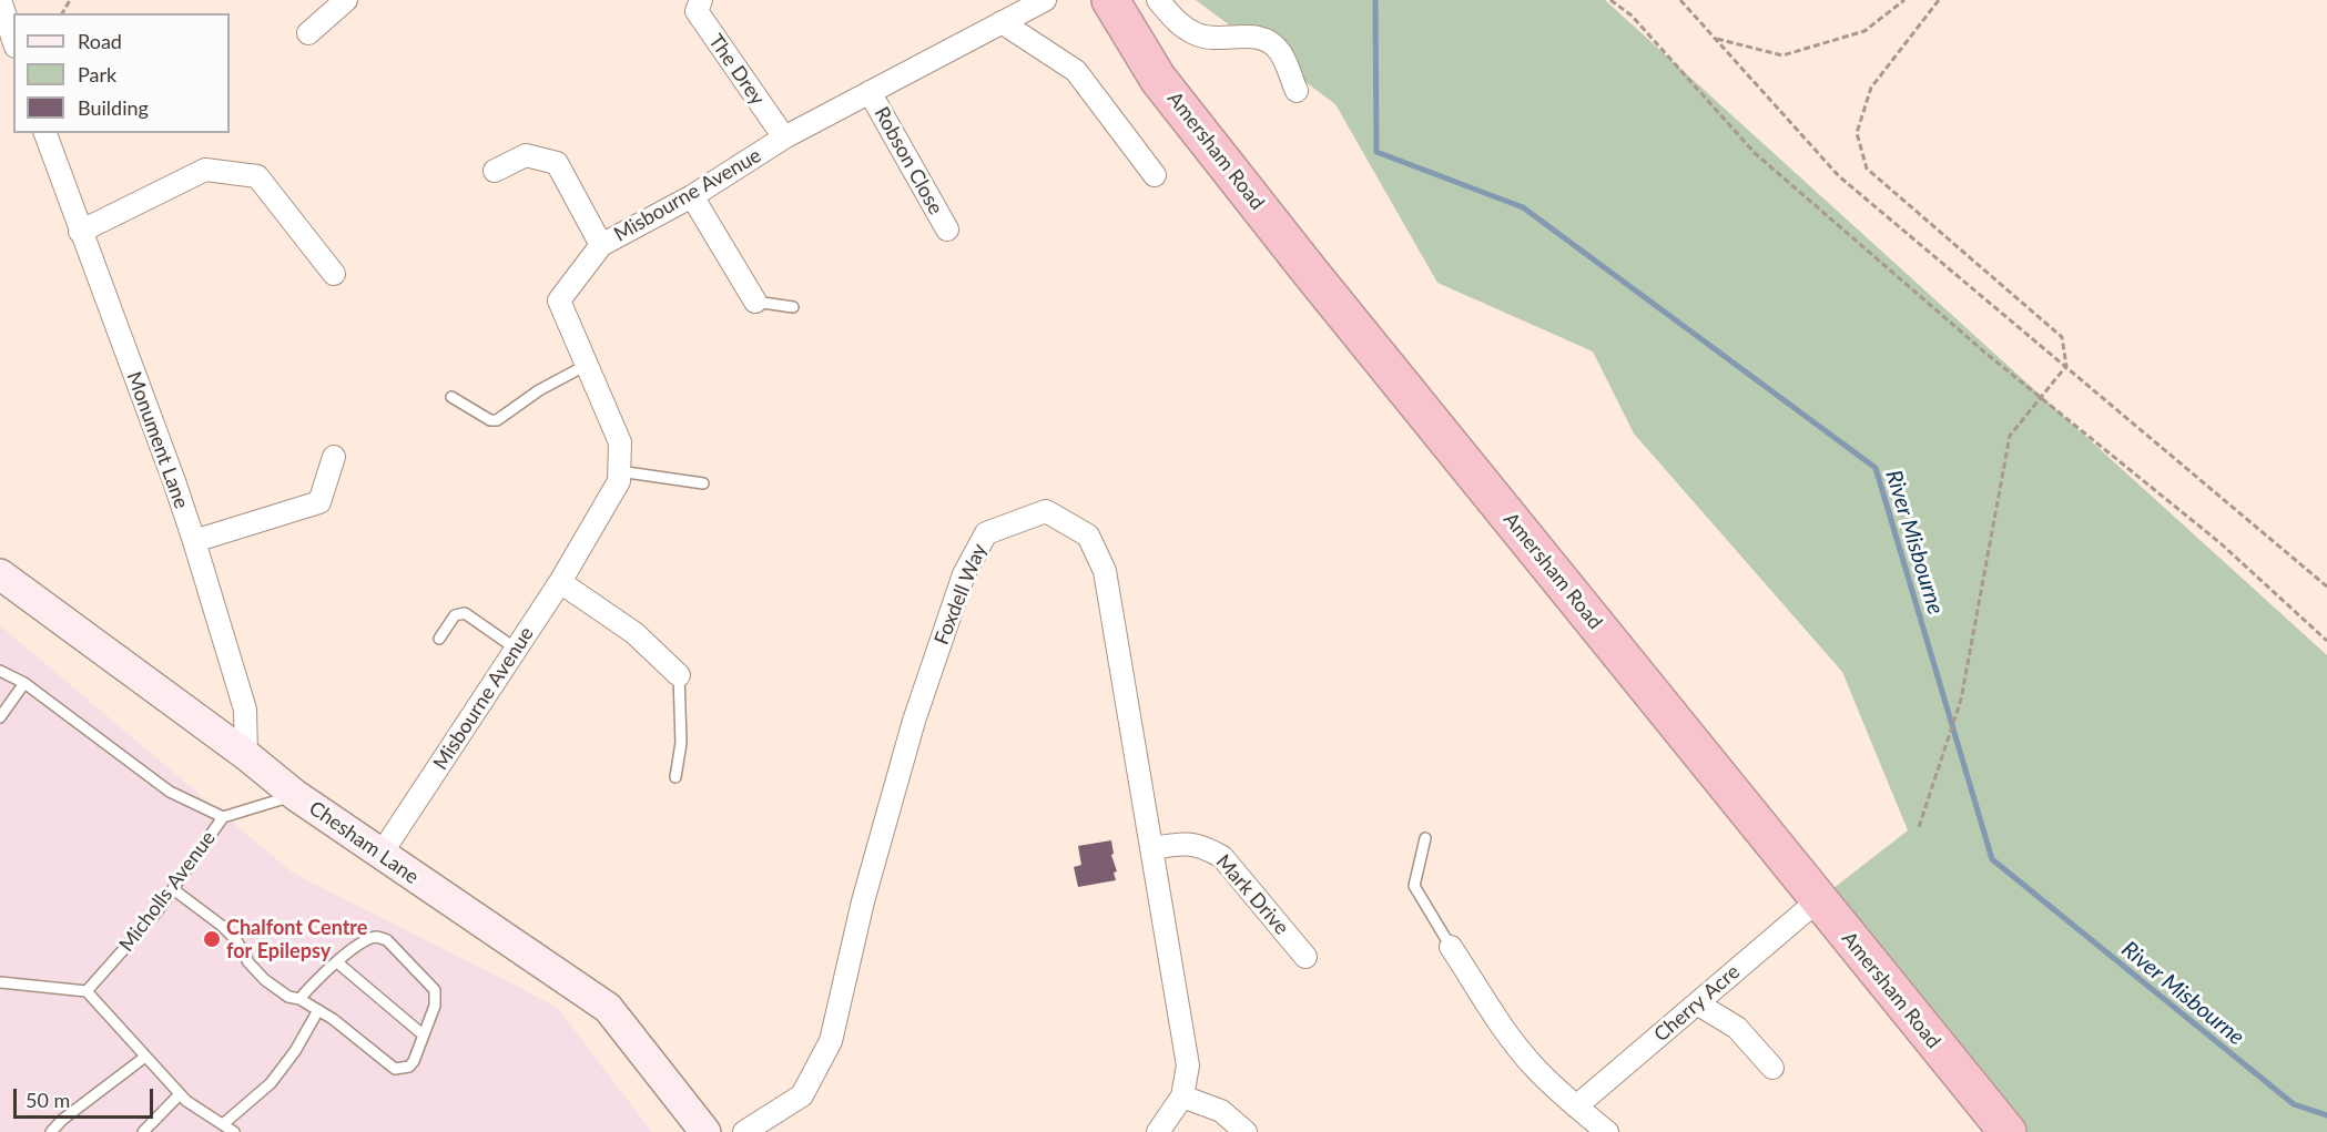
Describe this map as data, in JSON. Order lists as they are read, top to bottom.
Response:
{
  "streets": {
    "highway": ["Amersham Road"],
    "street": [
      "The Drey",
      "Robson Close",
      "Misbourne Avenue",
      "Monument Lane",
      "Foxdell Way",
      "Chesham Lane",
      "Mark Drive",
      "Cherry Acre"
    ],
    "lane": ["Micholls Avenue"]
  },
  "crossings": [
    ["The Drey", "Misbourne Avenue"],
    ["Amersham Road", "Cherry Acre"],
    ["Robson Close", "Misbourne Avenue"],
    ["Misbourne Avenue", "Chesham Lane"],
    ["Monument Lane", "Chesham Lane"],
    ["Foxdell Way", "Mark Drive"],
    ["Chesham Lane", "Micholls Avenue"]
  ],
  "water": ["River Misbourne"],
  "places": ["Chalfont Centre for Epilepsy"],
  "legend": ["Road", "Park", "Building"],
  "scale_bar": "50 m"
}
